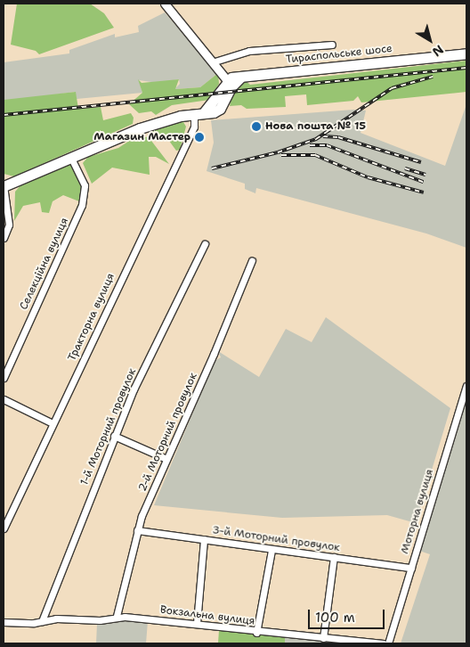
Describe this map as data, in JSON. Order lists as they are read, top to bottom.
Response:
{
  "streets": {
    "main road": ["Тираспольське шосе"],
    "street": [
      "Селекційна вулиця",
      "Тракторна вулиця",
      "1-й Моторний провулок",
      "2-й Моторний провулок",
      "Моторна вулиця",
      "3-й Моторний провулок",
      "Вокзальна вулиця"
    ]
  },
  "crossings": [
    ["Тираспольське шосе", "Тракторна вулиця"],
    ["1-й Моторний провулок", "Вокзальна вулиця"],
    ["2-й Моторний провулок", "3-й Моторний провулок"],
    ["2-й Моторний провулок", "Вокзальна вулиця"],
    ["Моторна вулиця", "3-й Моторний провулок"]
  ],
  "places": ["Нова пошта № 15", "Магазин Мастер"],
  "scale_bar": "100 m",
  "north": "bottom right"
}
